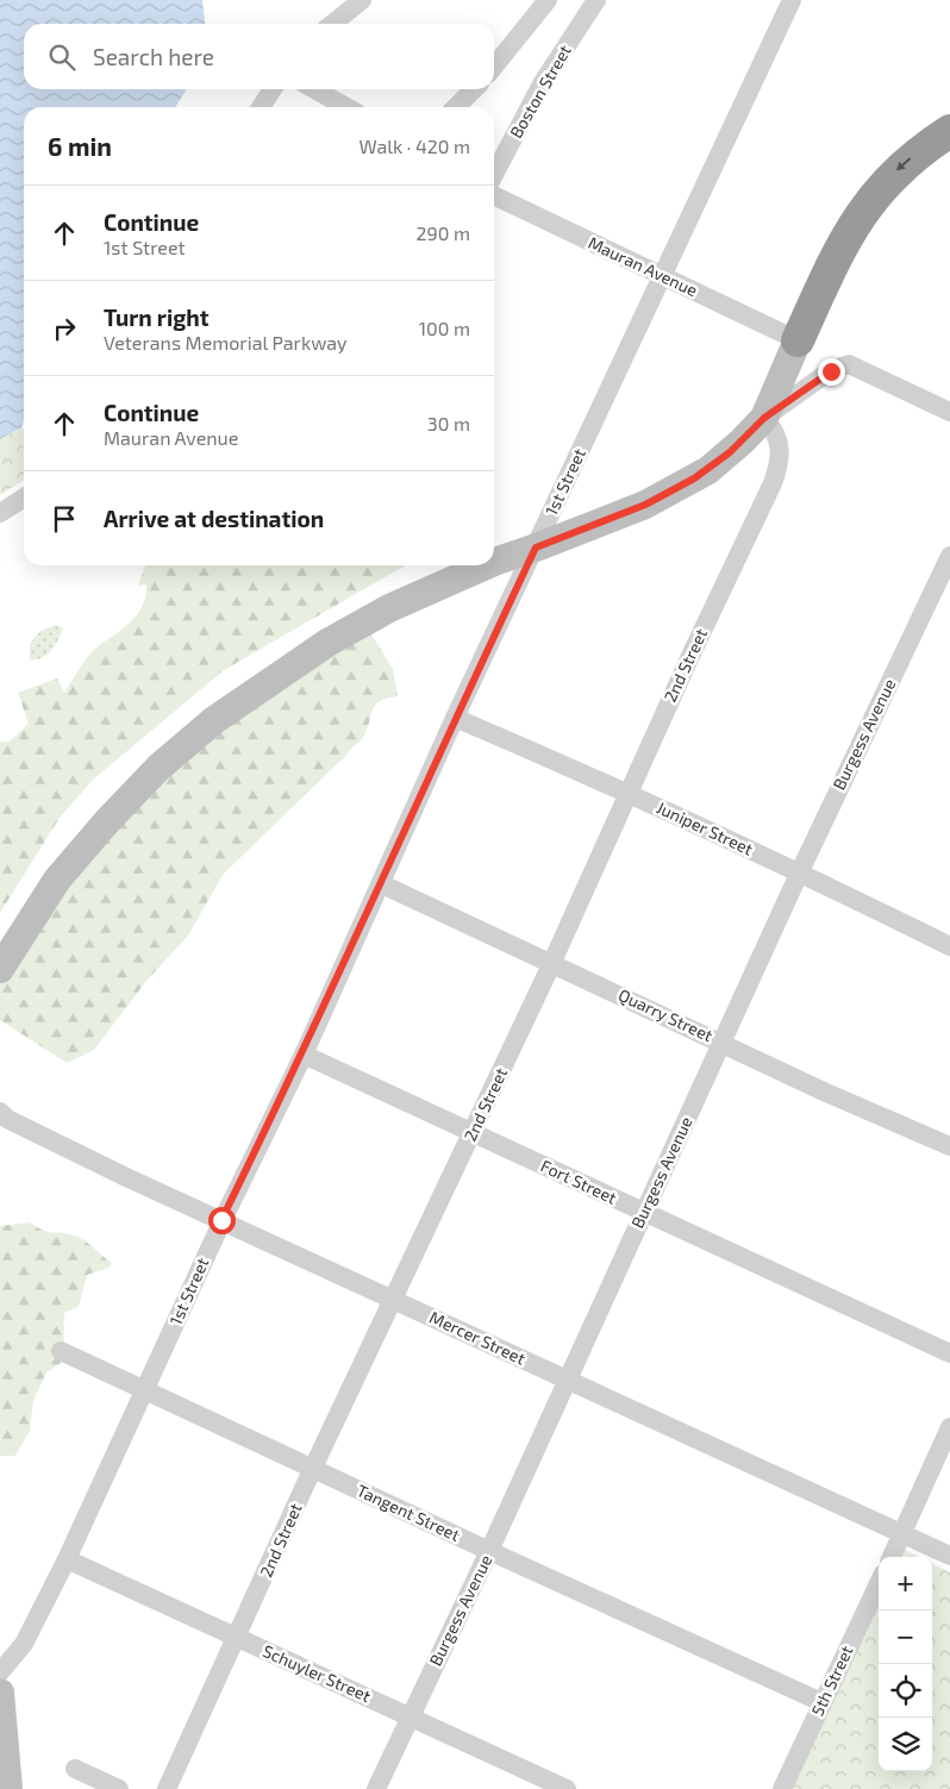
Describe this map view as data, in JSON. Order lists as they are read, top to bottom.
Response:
{
  "streets": {
    "street": [
      "Boston Street",
      "Mauran Avenue",
      "1st Street",
      "2nd Street",
      "Burgess Avenue",
      "Juniper Street",
      "Quarry Street",
      "Fort Street",
      "Mercer Street",
      "Tangent Street",
      "Schuyler Street",
      "5th Street"
    ]
  },
  "crossings": [
    ["Mauran Avenue", "1st Street"],
    ["1st Street", "Juniper Street"],
    ["1st Street", "Quarry Street"],
    ["1st Street", "Fort Street"],
    ["1st Street", "Mercer Street"],
    ["1st Street", "Tangent Street"],
    ["1st Street", "Schuyler Street"],
    ["2nd Street", "Juniper Street"],
    ["2nd Street", "Quarry Street"],
    ["2nd Street", "Fort Street"],
    ["2nd Street", "Mercer Street"],
    ["2nd Street", "Tangent Street"],
    ["2nd Street", "Schuyler Street"],
    ["Burgess Avenue", "Juniper Street"],
    ["Burgess Avenue", "Quarry Street"],
    ["Burgess Avenue", "Fort Street"],
    ["Burgess Avenue", "Mercer Street"],
    ["Burgess Avenue", "Tangent Street"],
    ["Burgess Avenue", "Schuyler Street"],
    ["Tangent Street", "5th Street"]
  ],
  "page": {
    "search": "Search here",
    "heading": ["6 min", "Walk · 420 m"],
    "list": [
      ["Continue", "1st Street", "290 m"],
      ["Turn right", "Veterans Memorial Parkway", "100 m"],
      ["Continue", "Mauran Avenue", "30 m"],
      "Arrive at destination"
    ],
    "map_buttons": ["+", "−"]
  }
}
